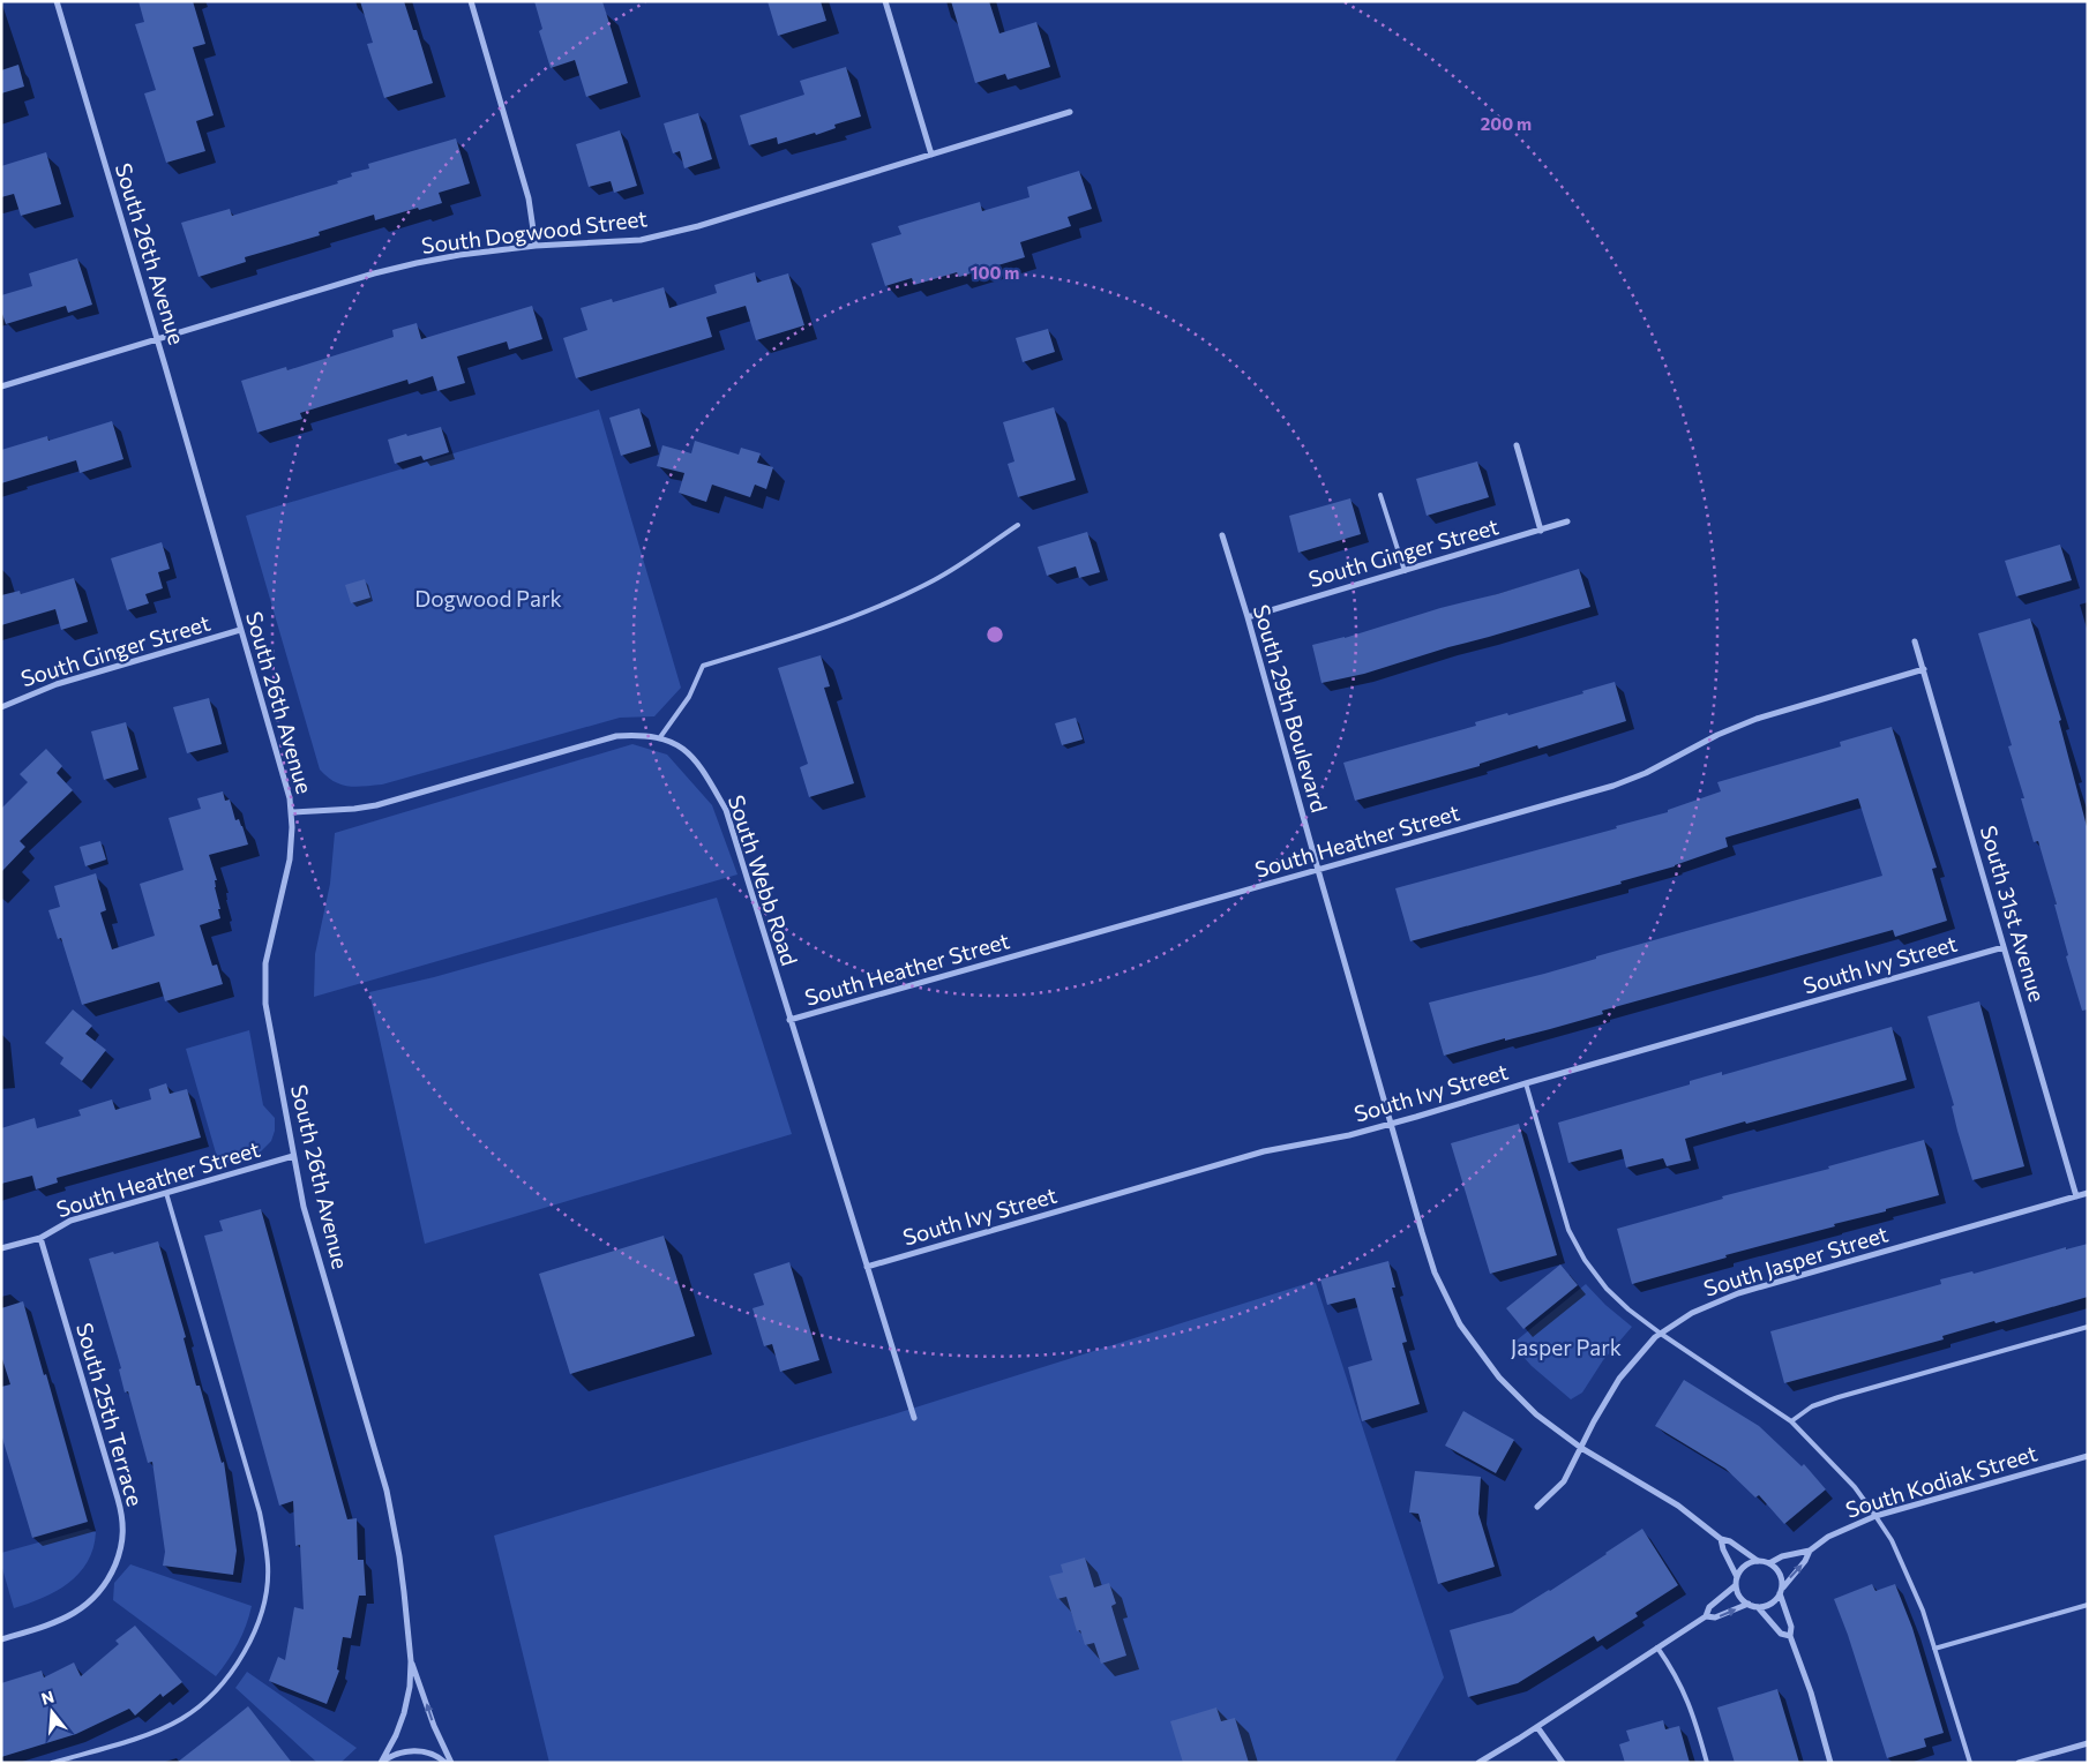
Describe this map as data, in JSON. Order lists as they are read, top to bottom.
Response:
{
  "streets": {
    "street": [
      "South Dogwood Street",
      "South 26th Avenue",
      "South Ginger Street",
      "South 29th Boulevard",
      "South Heather Street",
      "South Webb Road",
      "South 31st Avenue",
      "South Ivy Street",
      "South Jasper Street",
      "South 25th Terrace",
      "South Kodiak Street"
    ]
  },
  "crossings": [
    ["South Dogwood Street", "South 26th Avenue"],
    ["South 26th Avenue", "South Ginger Street"],
    ["South 26th Avenue", "South Heather Street"],
    ["South 26th Avenue", "South Webb Road"],
    ["South Ginger Street", "South 29th Boulevard"],
    ["South 29th Boulevard", "South Heather Street"],
    ["South 29th Boulevard", "South Ivy Street"],
    ["South 29th Boulevard", "South Jasper Street"],
    ["South 29th Boulevard", "South Kodiak Street"],
    ["South Heather Street", "South Webb Road"],
    ["South Heather Street", "South 31st Avenue"],
    ["South Heather Street", "South 25th Terrace"],
    ["South Webb Road", "South Ivy Street"],
    ["South 31st Avenue", "South Ivy Street"],
    ["South 31st Avenue", "South Jasper Street"]
  ],
  "parks": ["Dogwood Park", "Jasper Park"],
  "north": "top",
  "rings": ["200 m", "100 m"]
}
